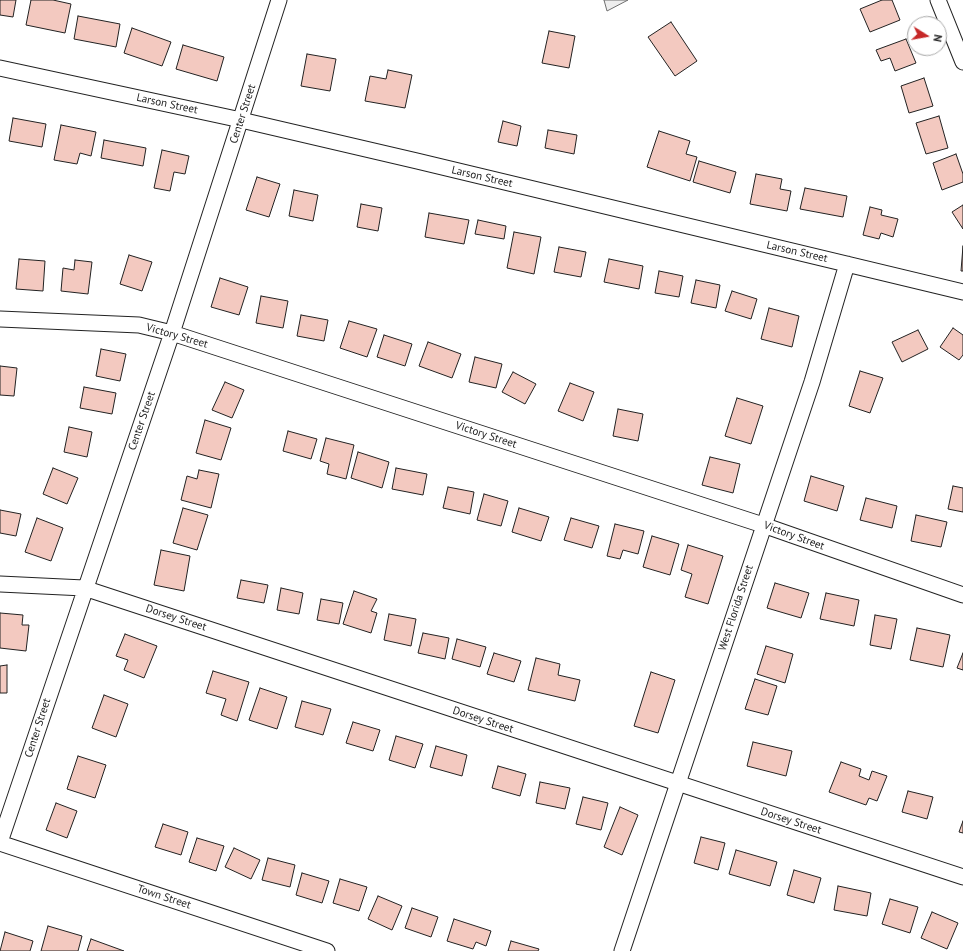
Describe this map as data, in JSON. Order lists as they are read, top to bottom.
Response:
{
  "streets": {
    "street": [
      "Larson Street",
      "Center Street",
      "Victory Street",
      "West Florida Street",
      "Dorsey Street",
      "Town Street"
    ]
  },
  "crossings": [
    ["Larson Street", "Center Street"],
    ["Larson Street", "West Florida Street"],
    ["Center Street", "Victory Street"],
    ["Center Street", "Dorsey Street"],
    ["Center Street", "Town Street"],
    ["Victory Street", "West Florida Street"],
    ["West Florida Street", "Dorsey Street"]
  ],
  "north": "right"
}
